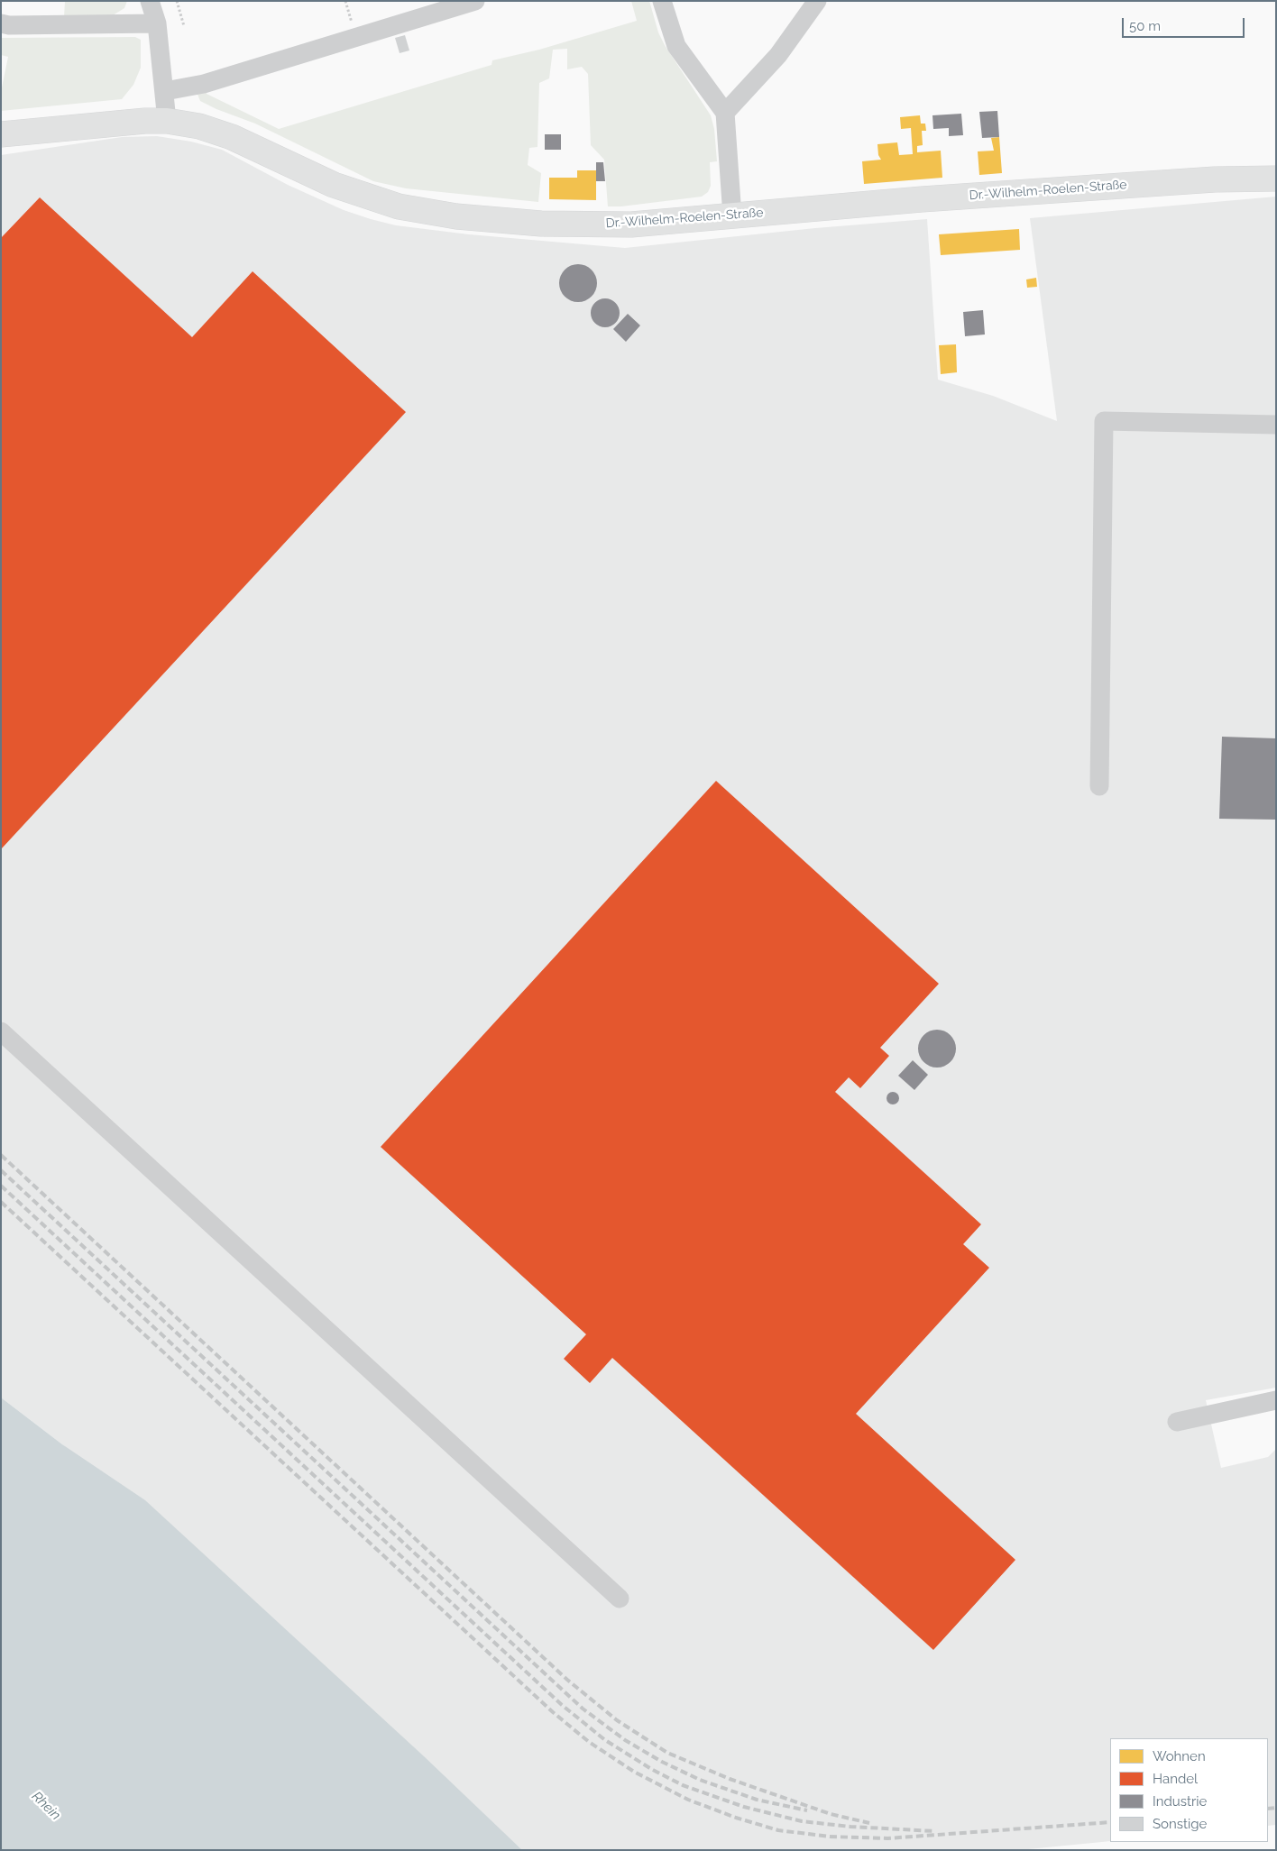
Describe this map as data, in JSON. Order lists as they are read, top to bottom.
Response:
{
  "streets": {
    "main road": ["Dr.-Wilhelm-Roelen-Straße"]
  },
  "water": ["Rhein"],
  "legend": [
    "Wohnen",
    "Handel",
    "Industrie",
    "Sonstige"
  ],
  "scale_bar": "50 m"
}
